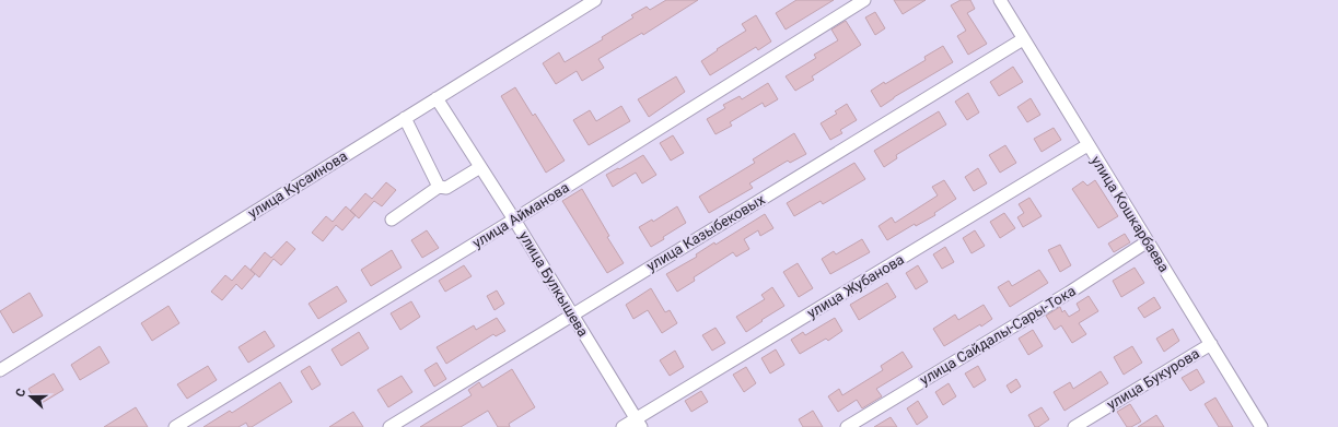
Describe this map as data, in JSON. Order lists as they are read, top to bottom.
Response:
{
  "streets": {
    "street": [
      "улица Кусаинова",
      "улица Кошкарбаева",
      "улица Айманова",
      "улица Казыбековых",
      "улица Булкышева",
      "улица Жубанова",
      "улица Сайдалы-Сары-Тока",
      "улица Букурова"
    ]
  },
  "crossings": [
    ["улица Кусаинова", "улица Булкышева"],
    ["улица Кошкарбаева", "улица Казыбековых"],
    ["улица Кошкарбаева", "улица Жубанова"],
    ["улица Кошкарбаева", "улица Сайдалы-Сары-Тока"],
    ["улица Кошкарбаева", "улица Букурова"],
    ["улица Айманова", "улица Булкышева"],
    ["улица Казыбековых", "улица Булкышева"],
    ["улица Булкышева", "улица Жубанова"]
  ],
  "north": "left"
}
